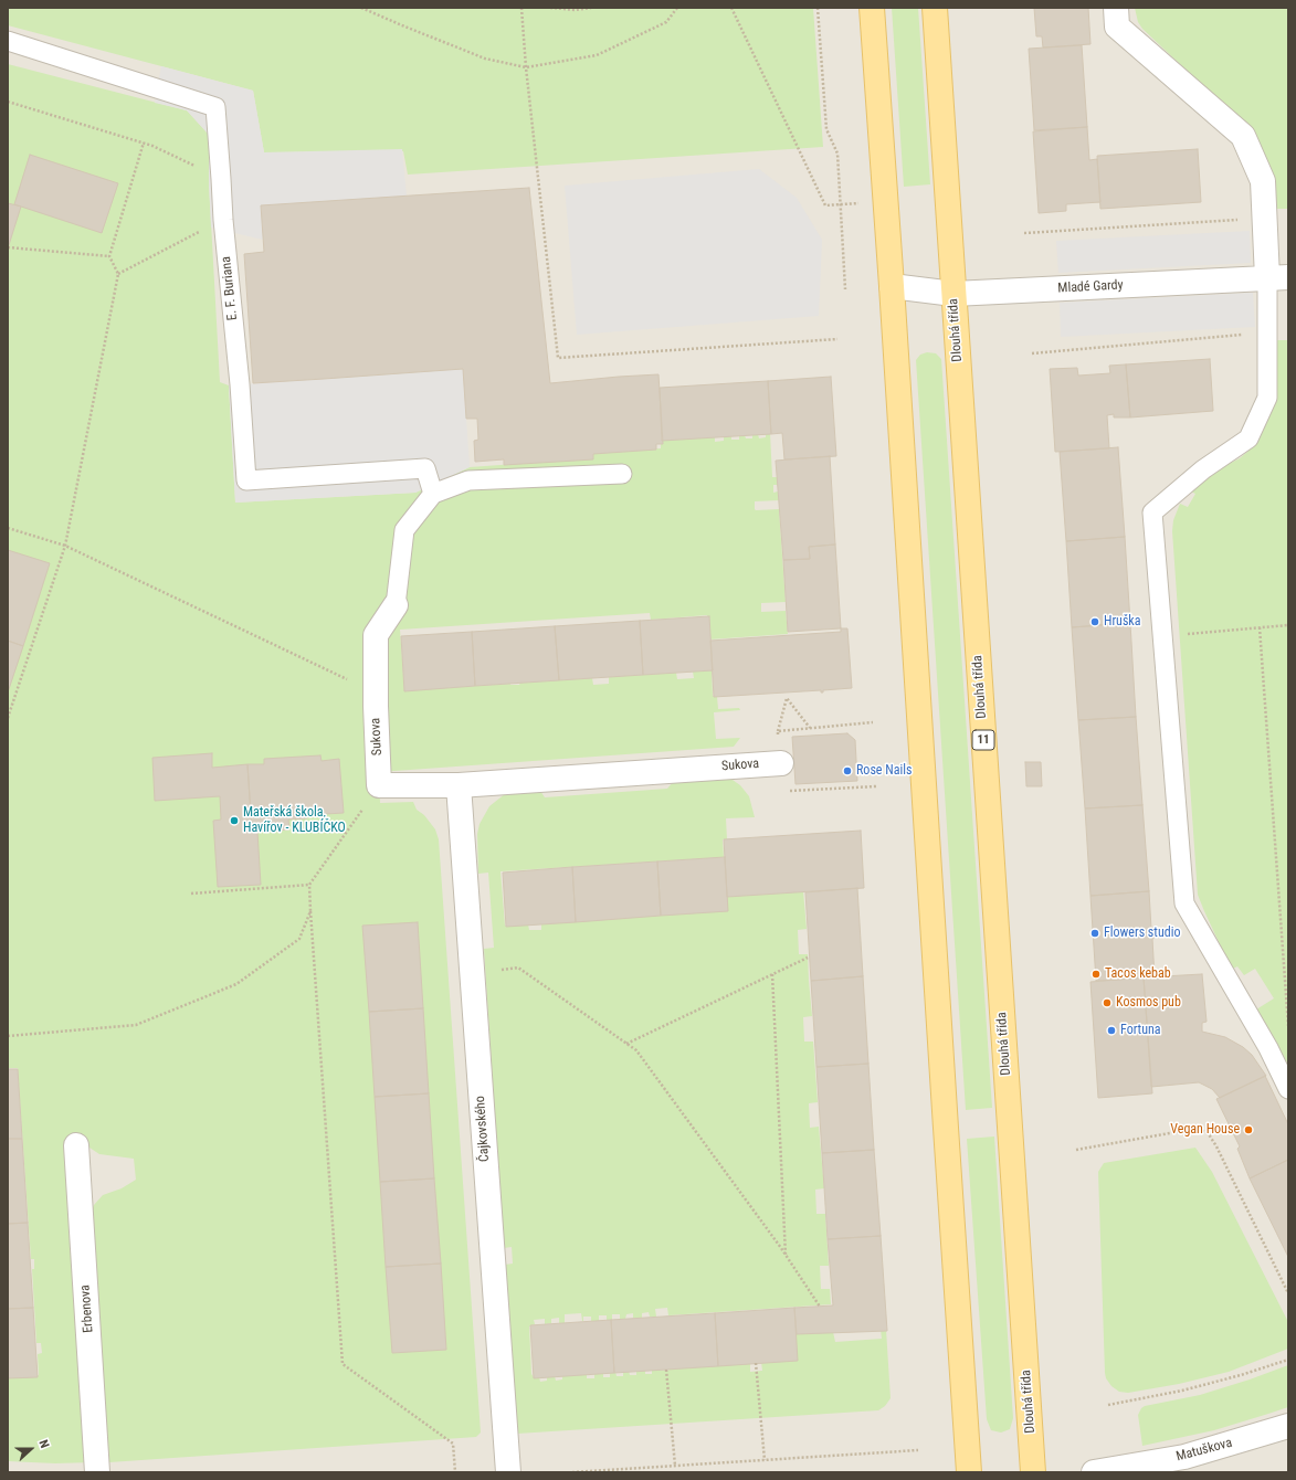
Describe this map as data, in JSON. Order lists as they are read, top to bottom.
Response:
{
  "streets": {
    "main road": ["Dlouhá třída", "11"],
    "street": [
      "Mladé Gardy",
      "Sukova",
      "Čajkovského",
      "Erbenova",
      "Matuškova"
    ],
    "lane": ["E. F. Buriana"]
  },
  "crossings": [
    ["Mladé Gardy", "Dlouhá třída"],
    ["E. F. Buriana", "Sukova"],
    ["Sukova", "Čajkovského"]
  ],
  "places": [
    "Hruška",
    "Rose Nails",
    "Mateřská škola, Havířov - KLUBÍČKO",
    "Flowers studio",
    "Tacos kebab",
    "Kosmos pub",
    "Fortuna",
    "Vegan House"
  ],
  "north": "right"
}
